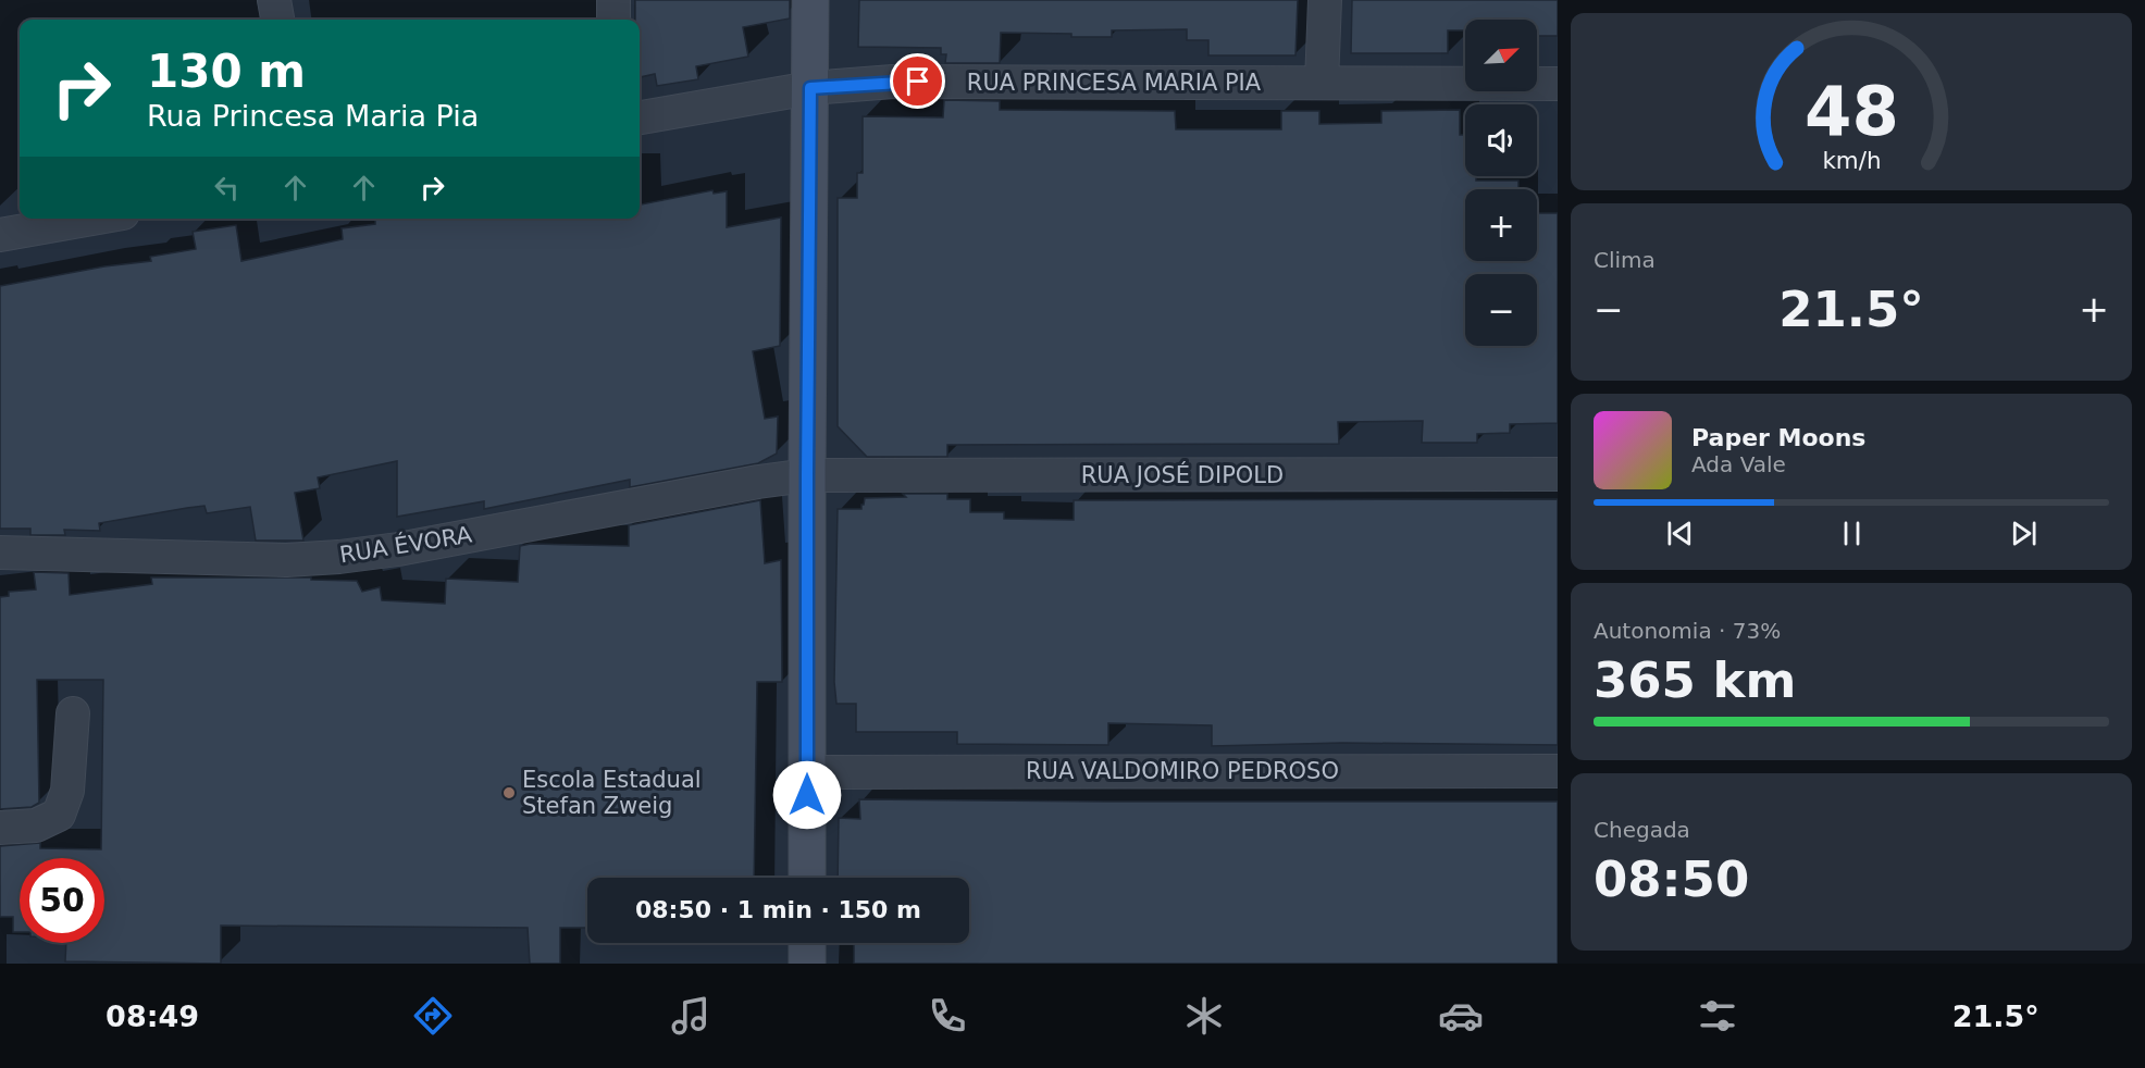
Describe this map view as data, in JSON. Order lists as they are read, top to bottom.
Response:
{
  "streets": {
    "street": [
      "RUA PRINCESA MARIA PIA",
      "RUA JOSÉ DIPOLD",
      "RUA ÉVORA",
      "RUA VALDOMIRO PEDROSO"
    ]
  },
  "crossings": [
    ["RUA JOSÉ DIPOLD", "RUA ÉVORA"]
  ],
  "places": ["Escola Estadual Stefan Zweig"],
  "north": "top right",
  "page": {
    "map_buttons": ["+", "−"],
    "turn": ["130 m", "Rua Princesa Maria Pia"],
    "tile": [
      "Clima",
      ["Autonomia · 73%", "365 km"],
      ["Chegada", "08:50"]
    ],
    "heat": ["−", "21.5°", "+"],
    "song": ["Paper Moons", "Ada Vale"],
    "limit": "50",
    "trip": "08:50 · 1 min · 150 m",
    "tabs": ["08:49", "21.5°"],
    "gauge": ["48", "km/h"]
  }
}
